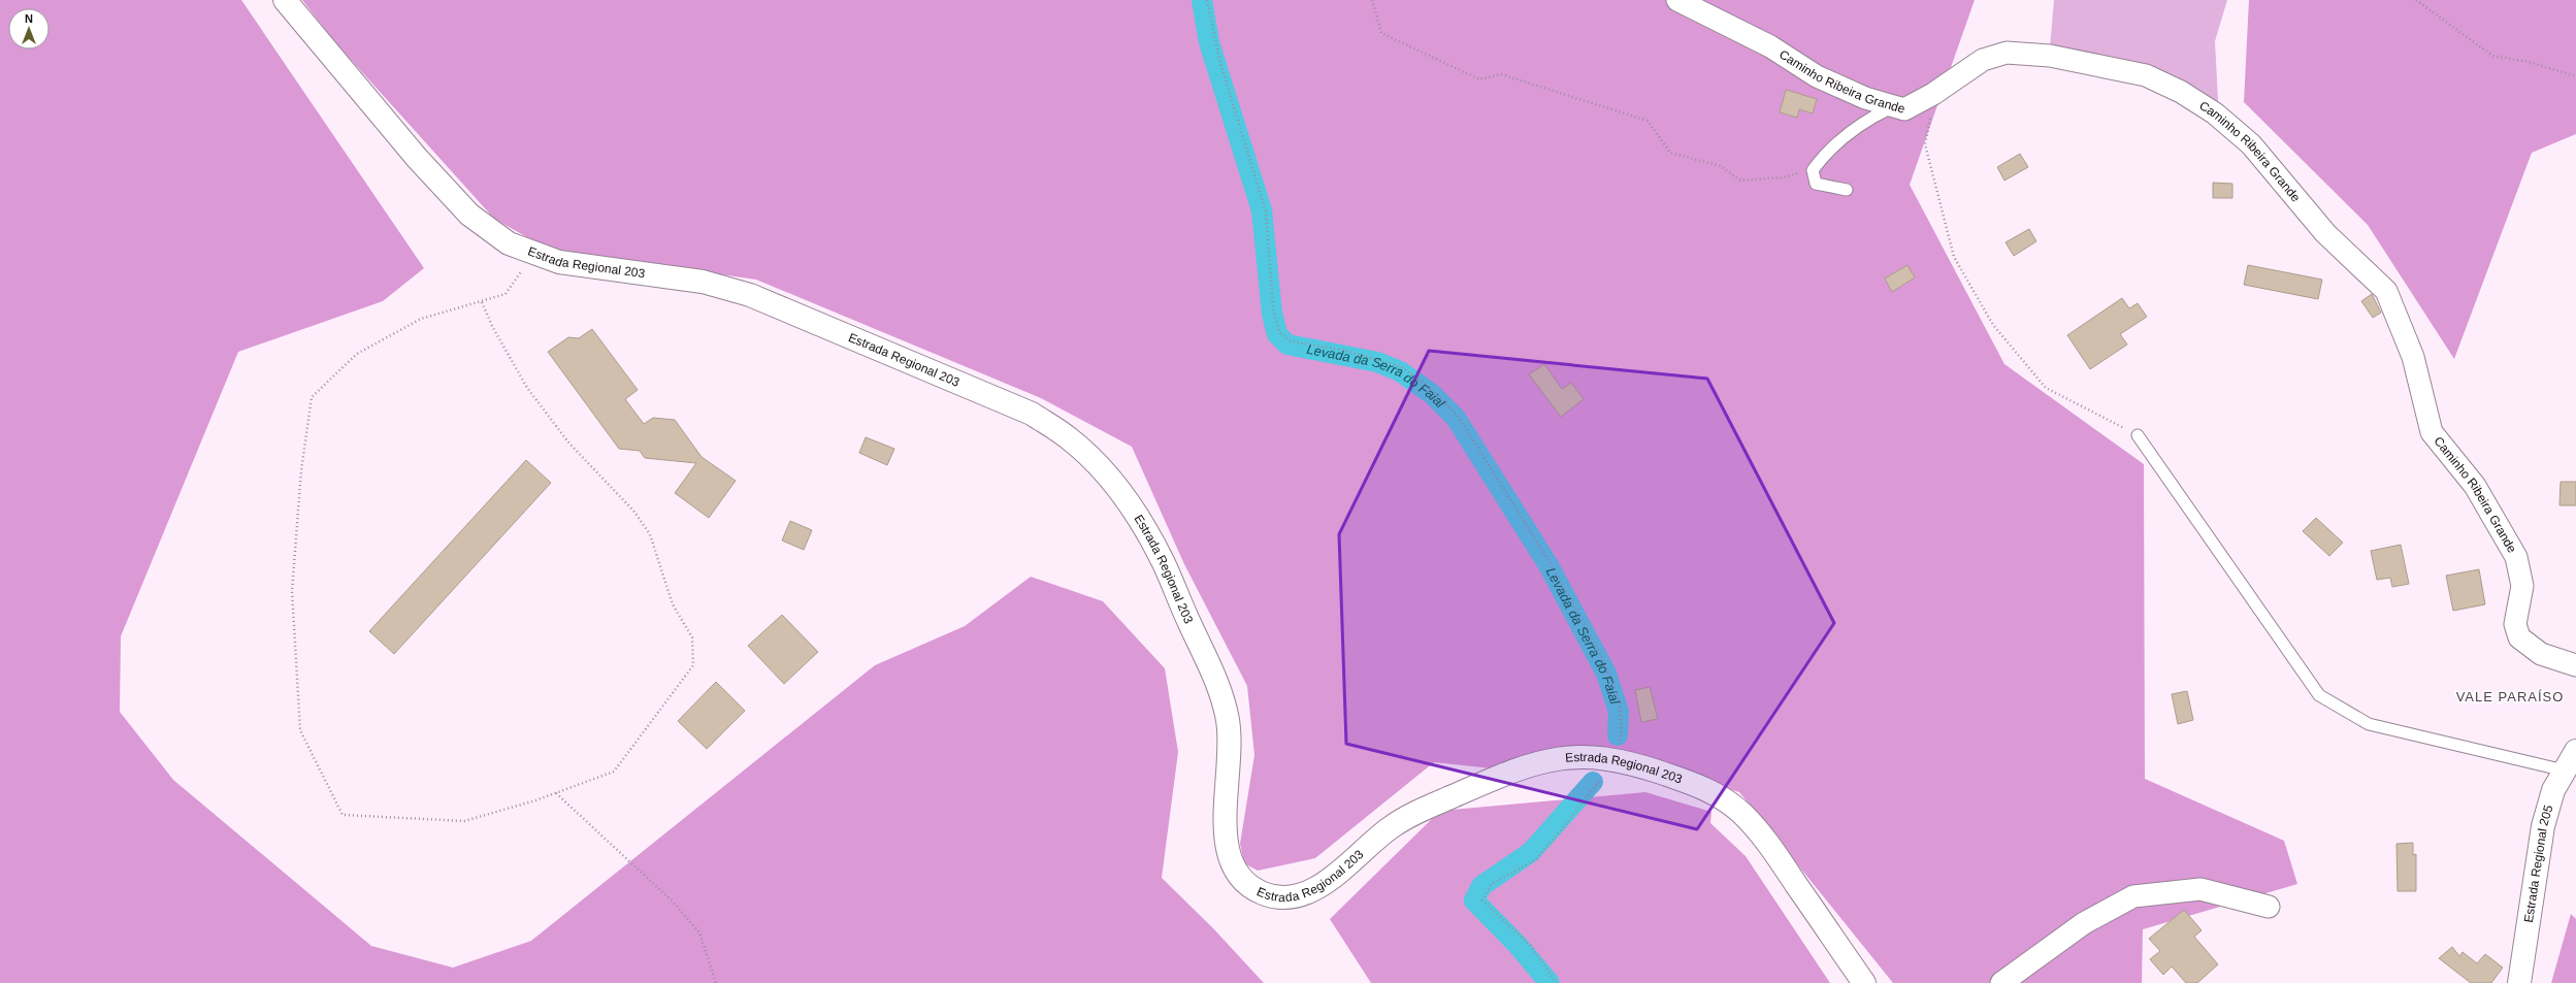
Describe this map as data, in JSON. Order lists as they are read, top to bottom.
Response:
{
  "streets": {
    "main road": ["Estrada Regional 203", "Estrada Regional 205"],
    "street": ["Caminho Ribeira Grande"]
  },
  "districts": ["VALE PARAÍSO"],
  "water": ["Levada da Serra do Faial"],
  "north": "top"
}
